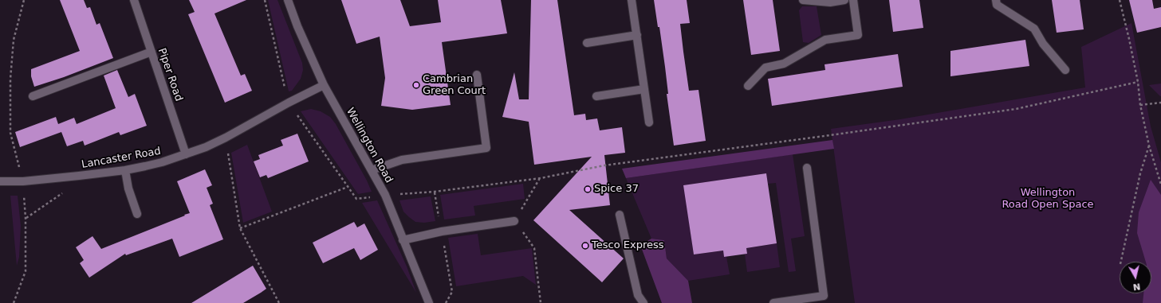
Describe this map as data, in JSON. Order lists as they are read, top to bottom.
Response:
{
  "streets": {
    "street": ["Piper Road", "Wellington Road", "Lancaster Road"]
  },
  "crossings": [
    ["Piper Road", "Lancaster Road"],
    ["Wellington Road", "Lancaster Road"]
  ],
  "parks": ["Wellington Road Open Space"],
  "places": ["Cambrian Green Court", "Spice 37", "Tesco Express"],
  "north": "bottom"
}
